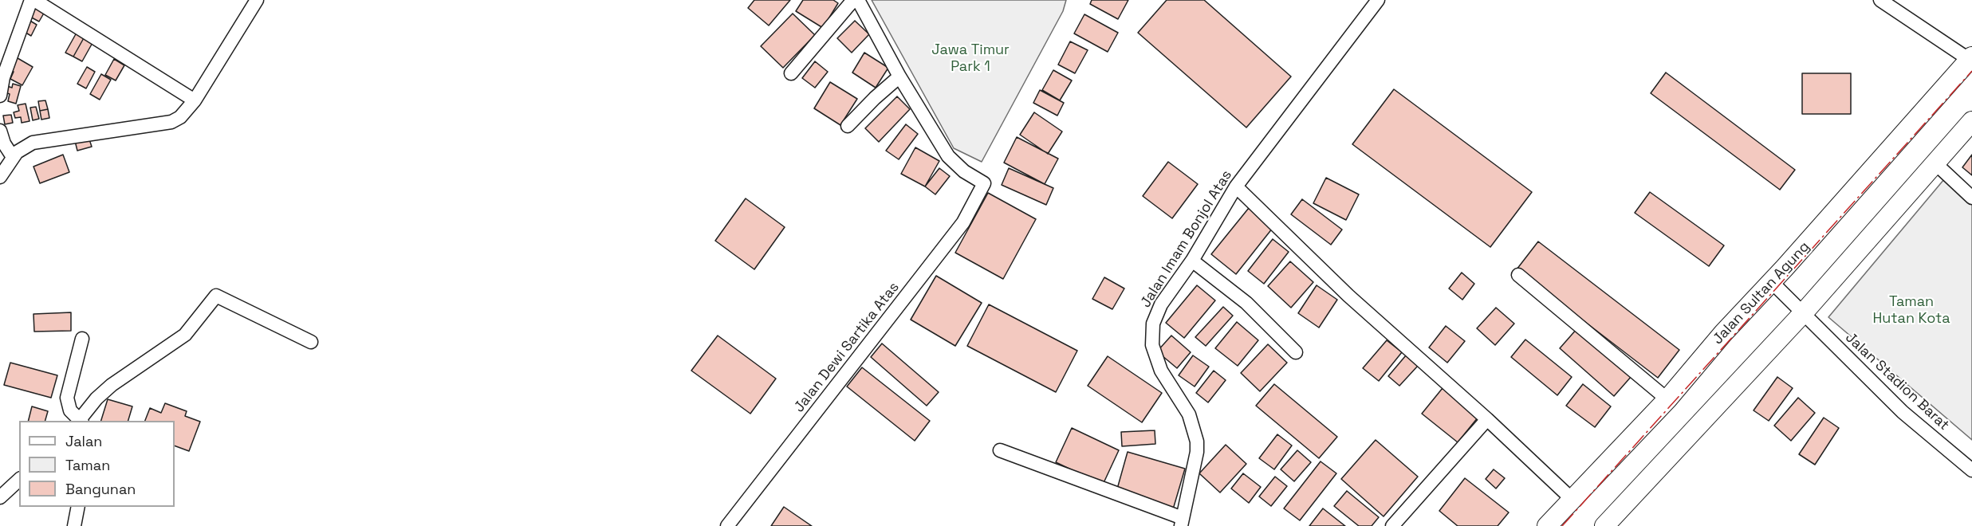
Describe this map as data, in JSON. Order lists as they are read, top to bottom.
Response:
{
  "streets": {
    "main road": ["Jalan Sultan Agung"],
    "street": ["Jalan Imam Bonjol Atas", "Jalan Dewi Sartika Atas", "Jalan Stadion Barat"]
  },
  "crossings": [
    ["Jalan Sultan Agung", "Jalan Stadion Barat"]
  ],
  "parks": ["Jawa Timur Park 1", "Taman Hutan Kota"],
  "legend": ["Jalan", "Taman", "Bangunan"]
}
